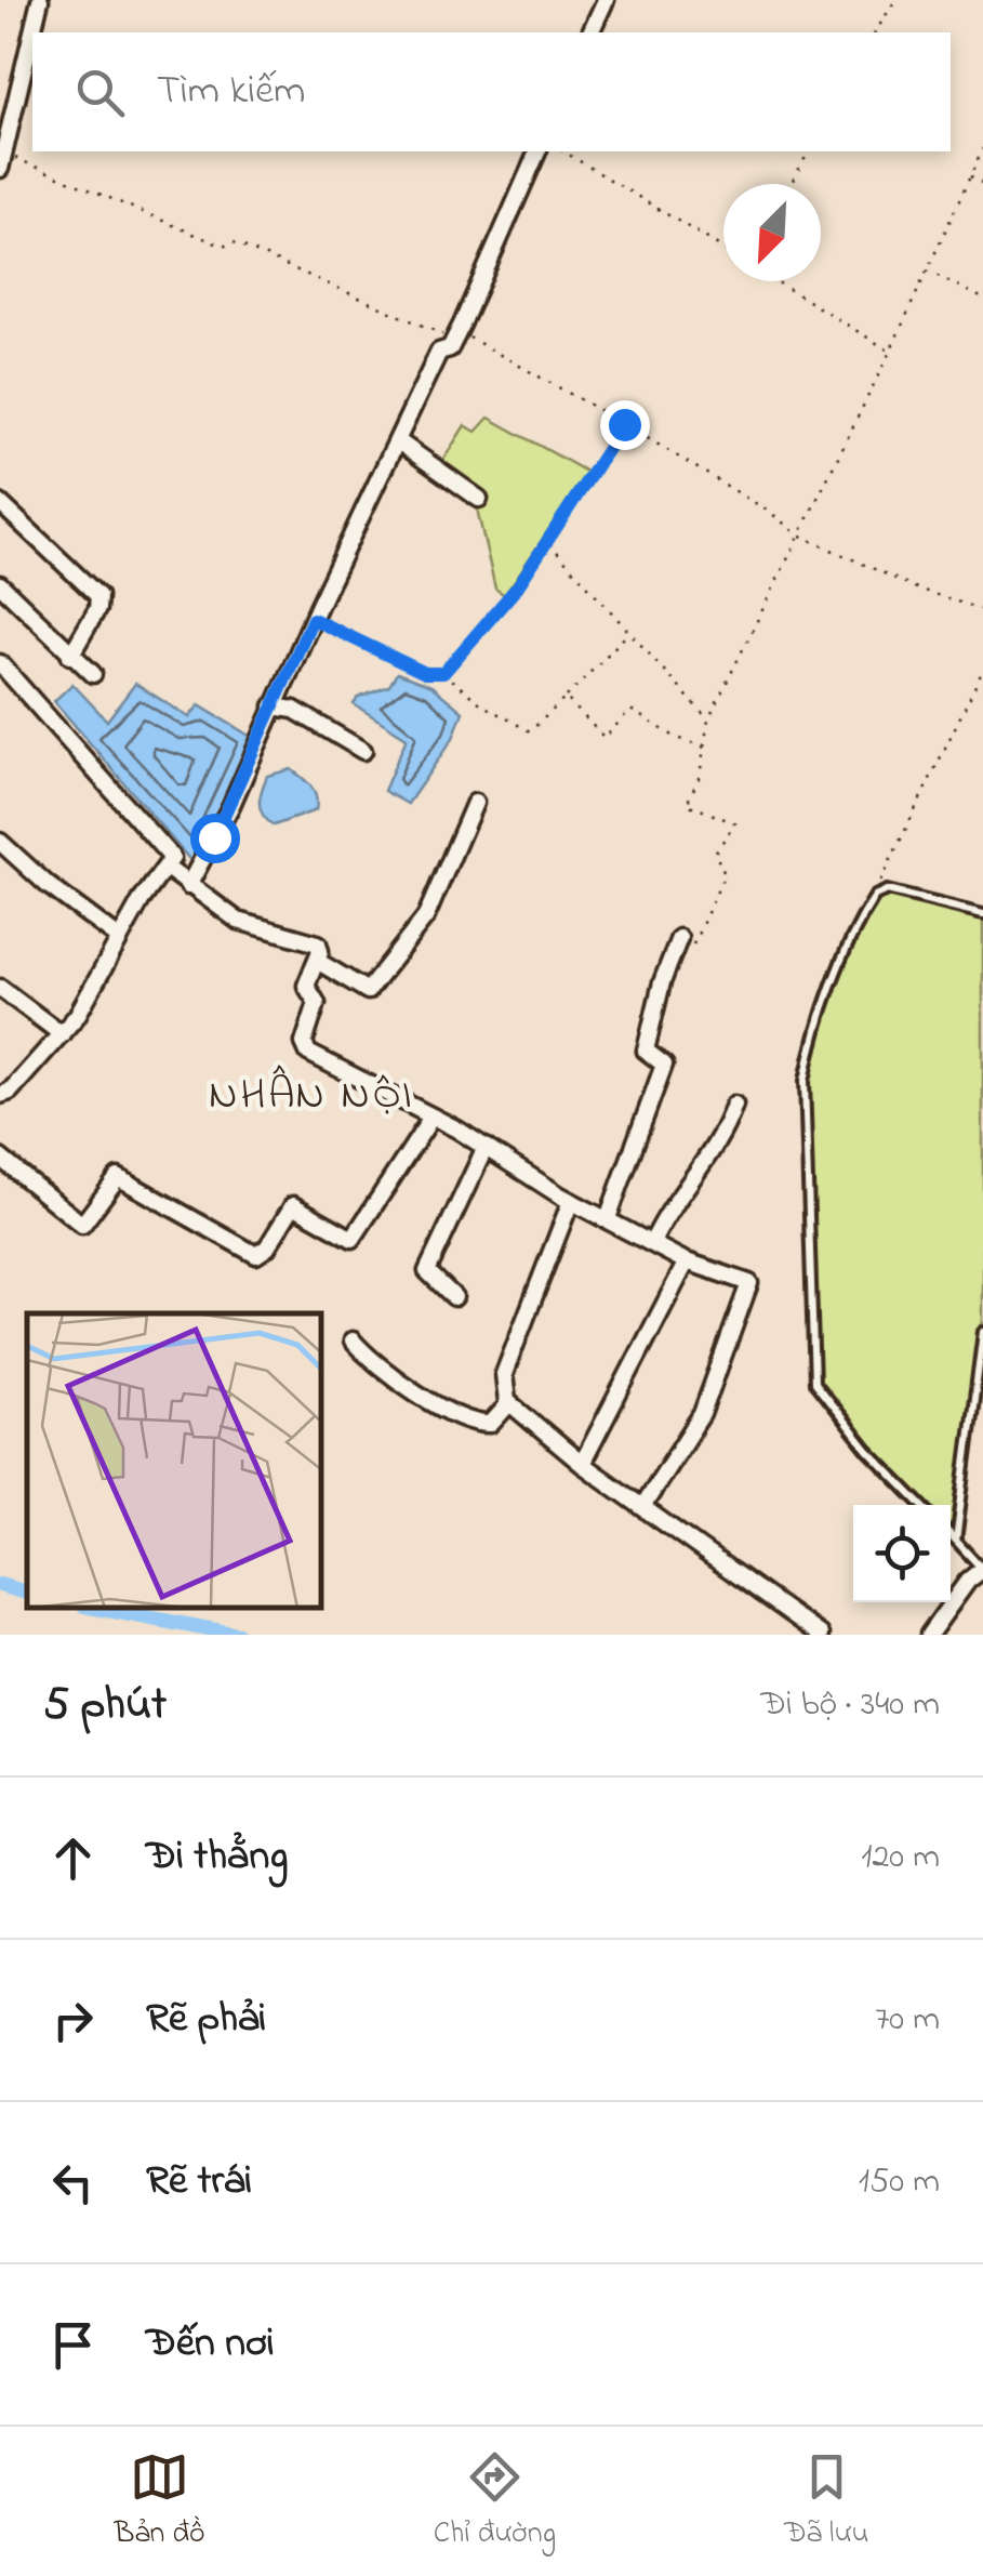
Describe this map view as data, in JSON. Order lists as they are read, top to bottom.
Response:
{
  "districts": ["NHÂN NỘI"],
  "north": "bottom left",
  "page": {
    "search": "Tìm kiếm",
    "heading": ["5 phút", "Đi bộ · 340 m"],
    "list": [
      ["Đi thẳng", "120 m"],
      ["Rẽ phải", "70 m"],
      ["Rẽ trái", "150 m"],
      "Đến nơi"
    ],
    "nav": ["Bản đồ", "Chỉ đường", "Đã lưu"]
  }
}
